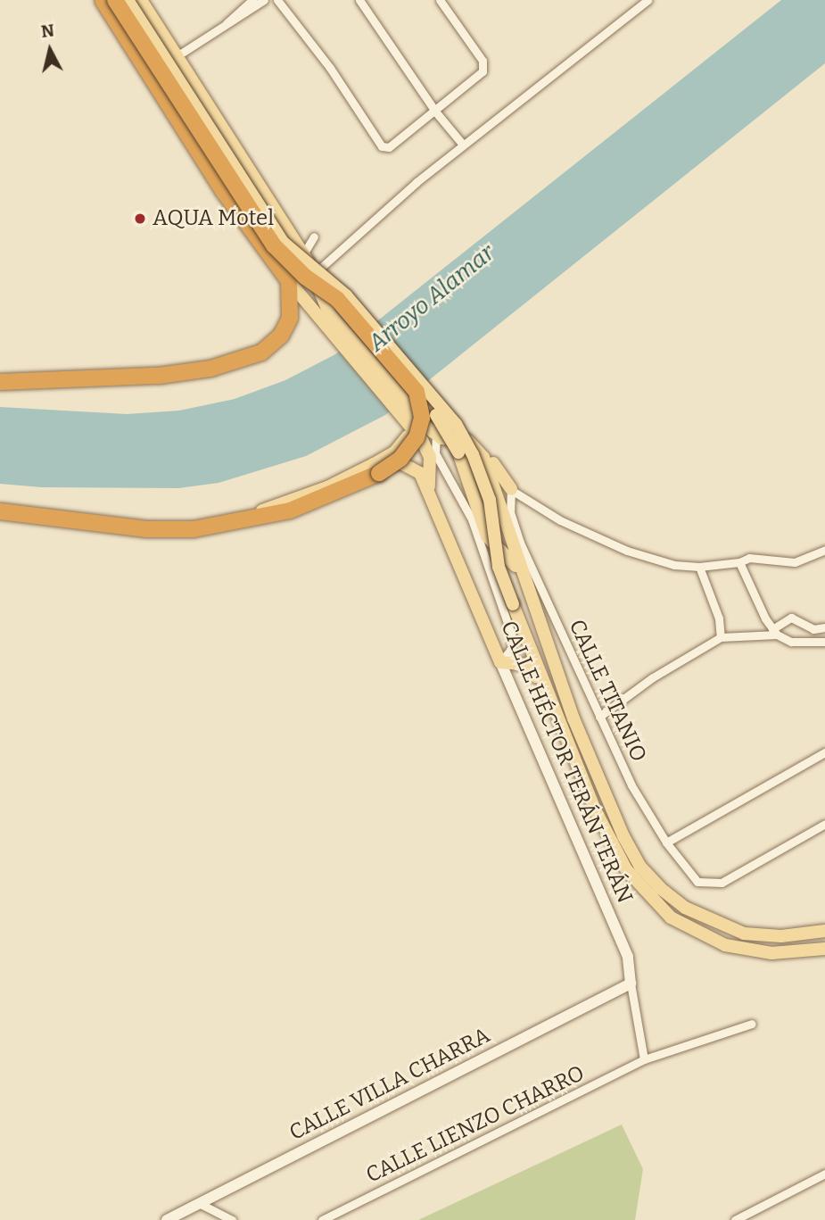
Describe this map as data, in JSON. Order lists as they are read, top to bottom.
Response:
{
  "streets": {
    "main road": ["CALLE HÉCTOR TERÁN TERÁN"],
    "street": ["CALLE TITANIO", "CALLE VILLA CHARRA", "CALLE LIENZO CHARRO"]
  },
  "crossings": [
    ["CALLE HÉCTOR TERÁN TERÁN", "CALLE VILLA CHARRA"],
    ["CALLE HÉCTOR TERÁN TERÁN", "CALLE LIENZO CHARRO"]
  ],
  "water": ["Arroyo Alamar"],
  "places": ["AQUA Motel"],
  "north": "top"
}
